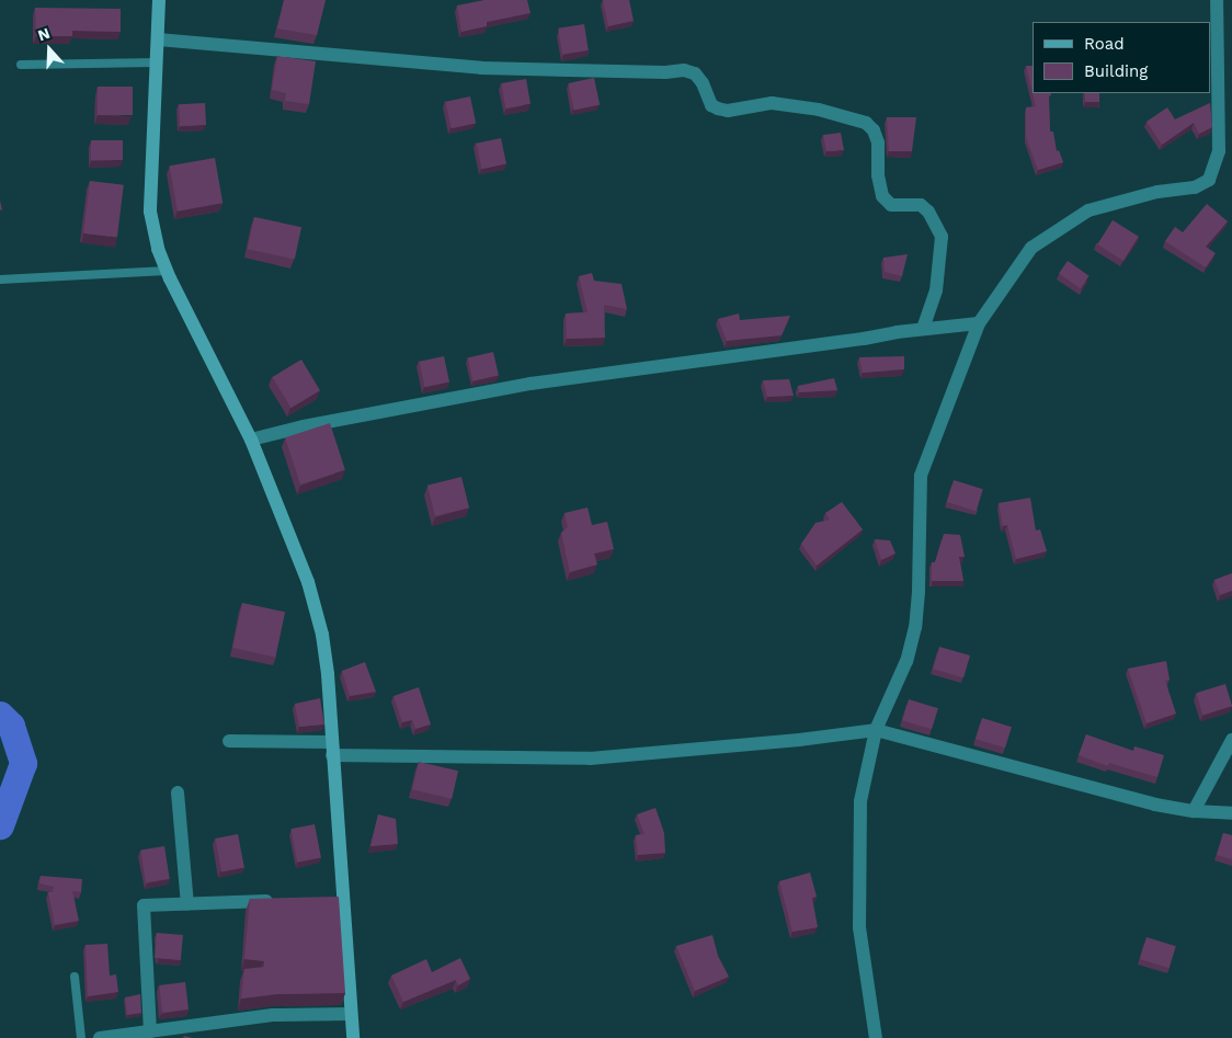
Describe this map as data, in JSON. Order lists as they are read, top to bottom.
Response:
{
  "legend": ["Road", "Building"],
  "north": "top"
}
